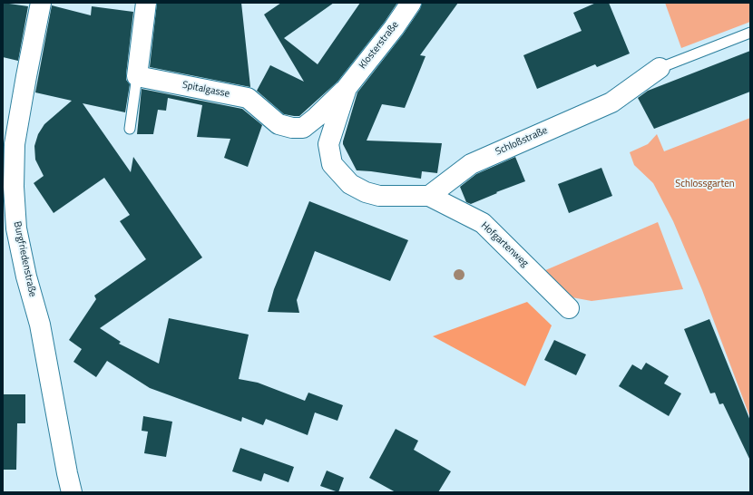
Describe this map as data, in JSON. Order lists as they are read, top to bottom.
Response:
{
  "streets": {
    "street": [
      "Klosterstraße",
      "Spitalgasse",
      "Schloßstraße",
      "Hofgartenweg",
      "Burgfriedenstraße"
    ]
  },
  "crossings": [
    ["Klosterstraße", "Spitalgasse"],
    ["Klosterstraße", "Schloßstraße"],
    ["Klosterstraße", "Hofgartenweg"],
    ["Schloßstraße", "Hofgartenweg"]
  ],
  "parks": ["Schlossgarten"]
}
